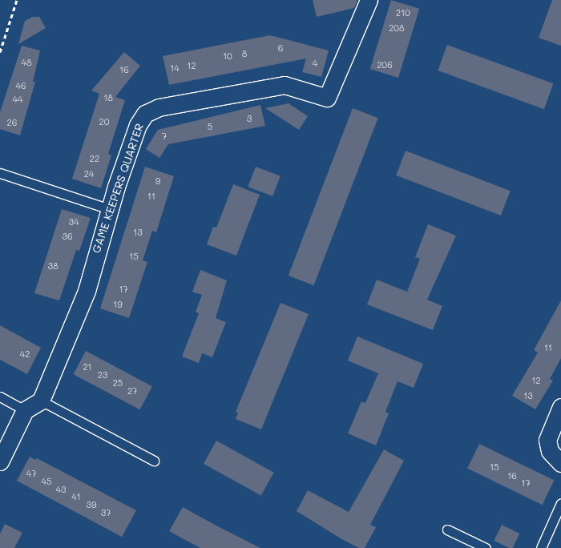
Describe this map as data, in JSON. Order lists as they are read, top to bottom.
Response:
{
  "streets": {
    "street": ["GAME KEEPERS QUARTER"]
  },
  "house_numbers": [
    "210",
    "208",
    "6",
    "8",
    "10",
    "48",
    "4",
    "206",
    "12",
    "14",
    "16",
    "46",
    "18",
    "44",
    "3",
    "20",
    "26",
    "5",
    "7",
    "22",
    "24",
    "9",
    "11",
    "34",
    "13",
    "36",
    "15",
    "38",
    "17",
    "19",
    "11",
    "42",
    "21",
    "23",
    "12",
    "25",
    "27",
    "13",
    "15",
    "47",
    "16",
    "45",
    "17",
    "43",
    "41",
    "39",
    "37"
  ]
}
